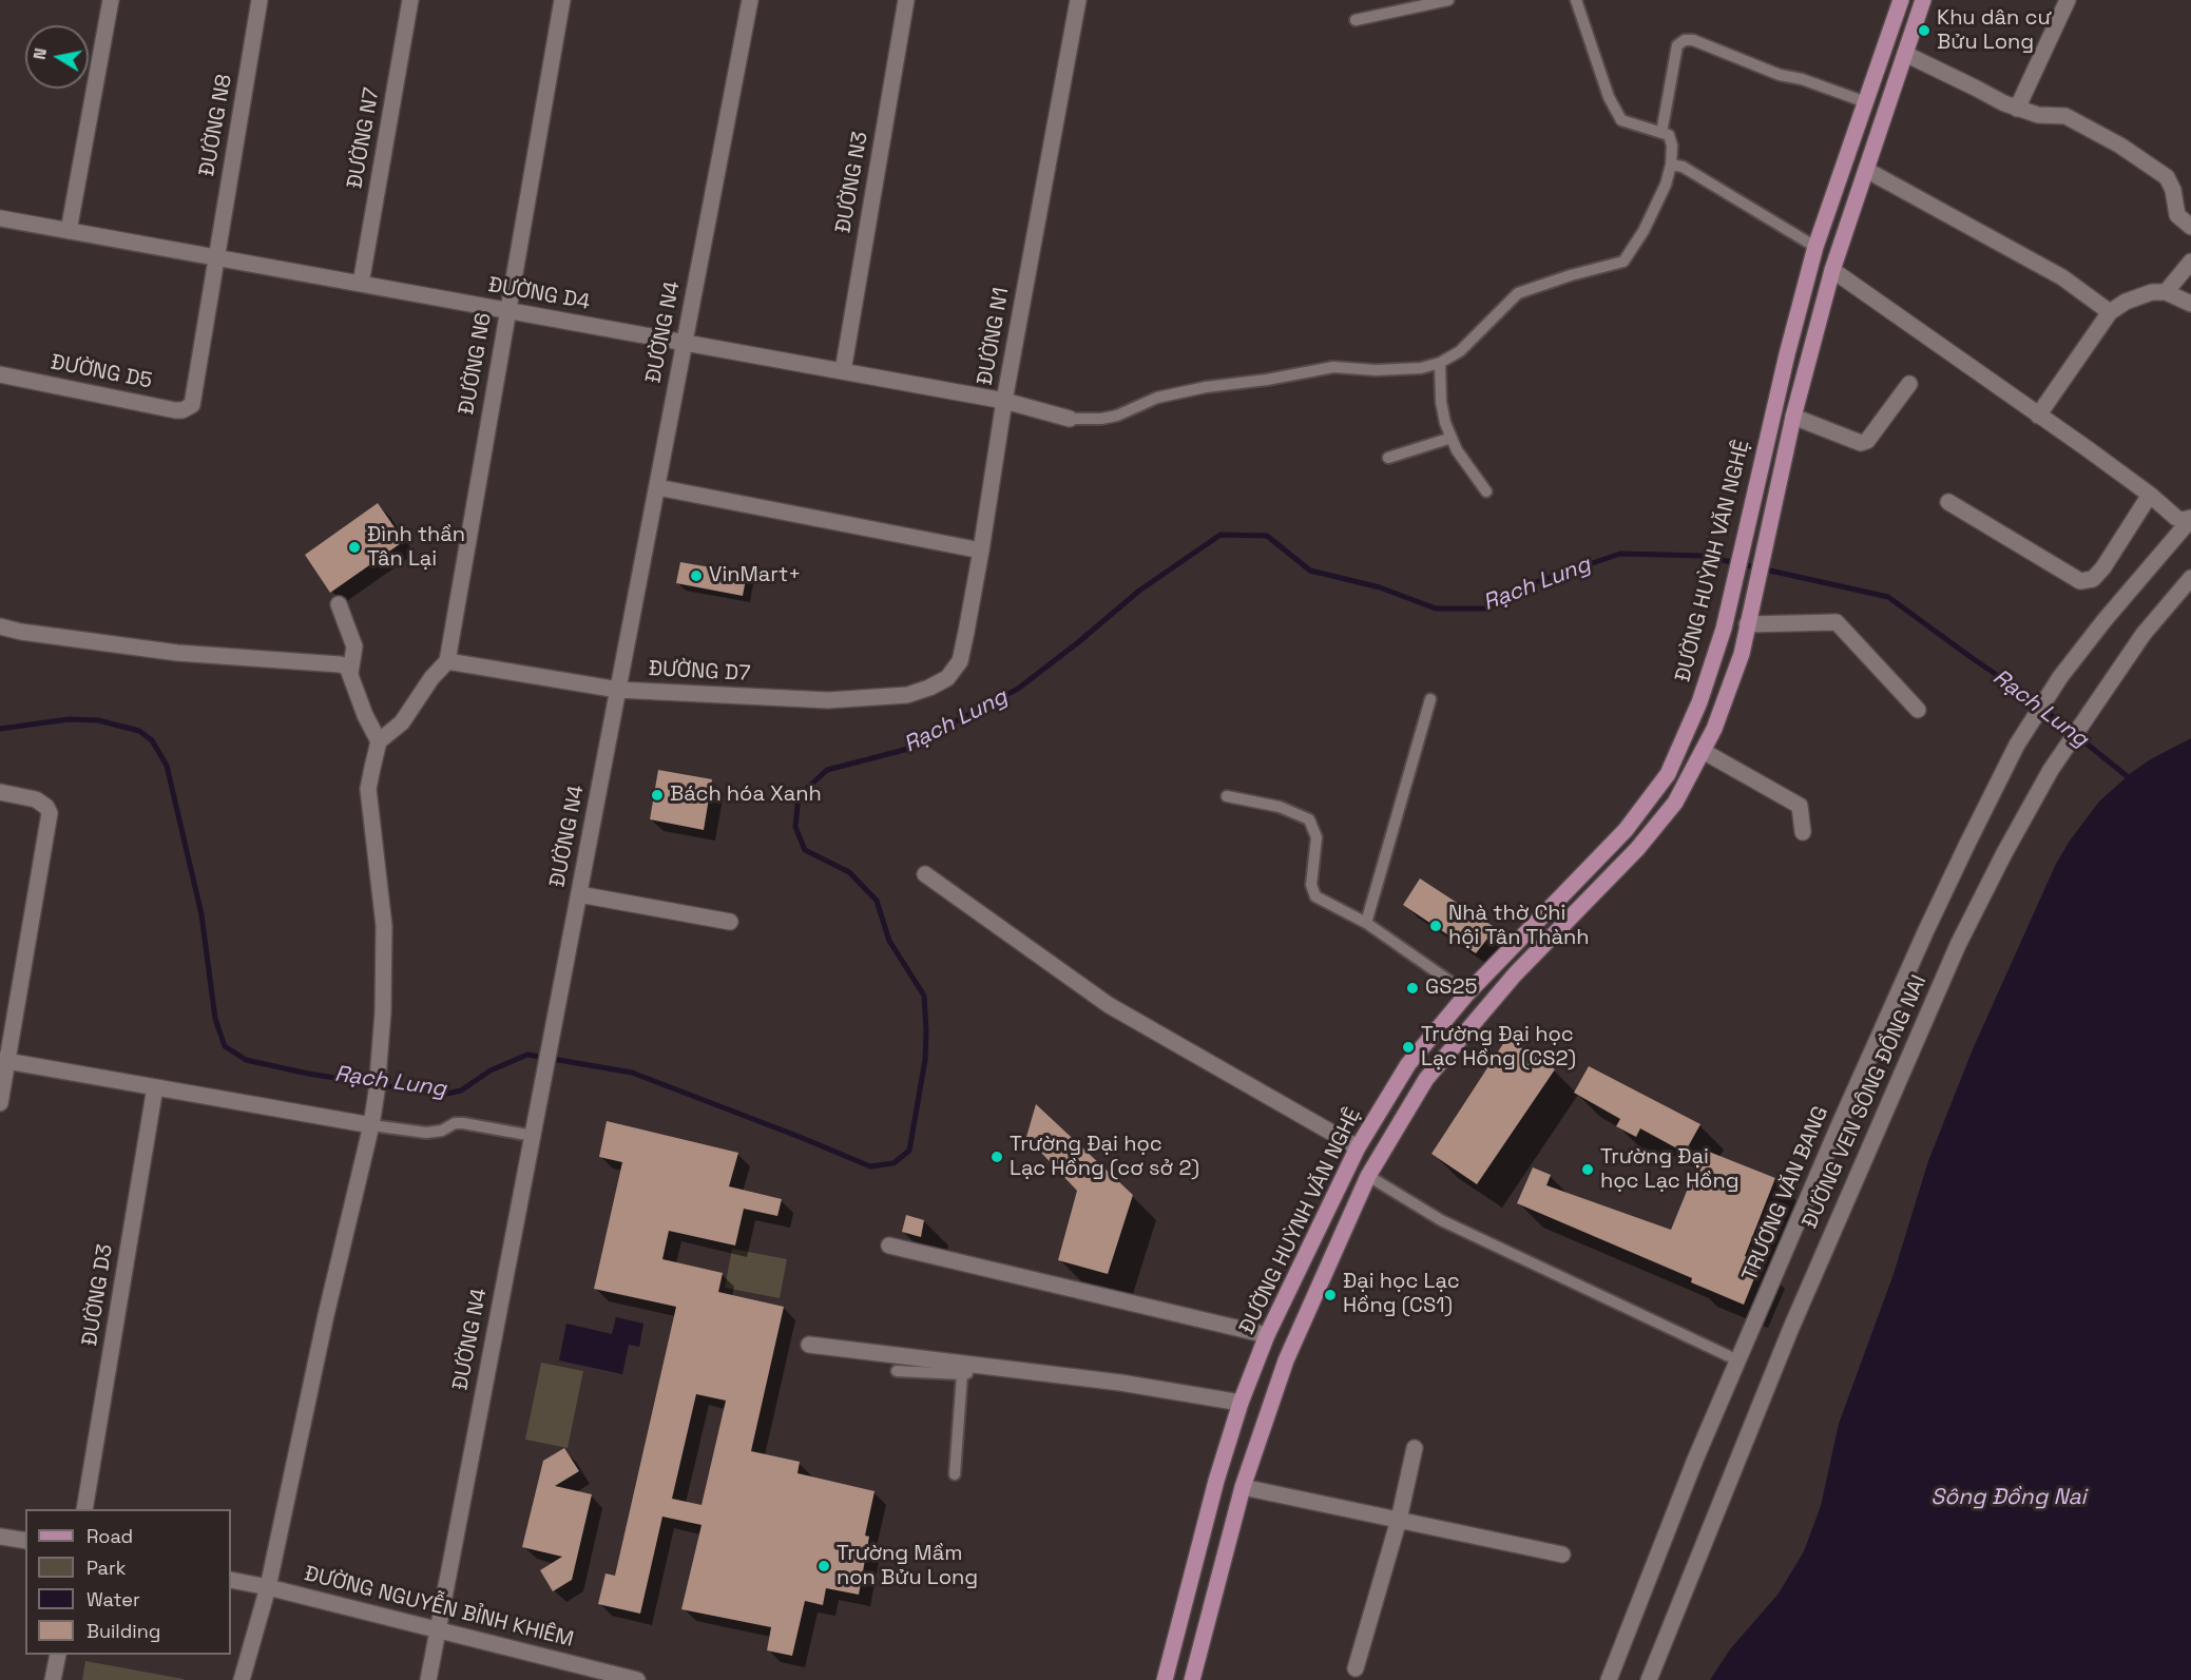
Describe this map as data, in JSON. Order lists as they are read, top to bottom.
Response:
{
  "streets": {
    "main road": ["ĐƯỜNG HUỲNH VĂN NGHỆ"],
    "street": [
      "ĐƯỜNG N8",
      "ĐƯỜNG N7",
      "ĐƯỜNG N3",
      "ĐƯỜNG D4",
      "ĐƯỜNG N4",
      "ĐƯỜNG N1",
      "ĐƯỜNG N6",
      "ĐƯỜNG D5",
      "ĐƯỜNG D7",
      "ĐƯỜNG VEN SÔNG ĐỒNG NAI",
      "TRƯƠNG VĂN BANG",
      "ĐƯỜNG D3",
      "ĐƯỜNG NGUYỄN BỈNH KHIÊM"
    ]
  },
  "crossings": [
    ["ĐƯỜNG N8", "ĐƯỜNG D4"],
    ["ĐƯỜNG N8", "ĐƯỜNG D5"],
    ["ĐƯỜNG N7", "ĐƯỜNG D4"],
    ["ĐƯỜNG N3", "ĐƯỜNG D4"],
    ["ĐƯỜNG D4", "ĐƯỜNG N4"],
    ["ĐƯỜNG D4", "ĐƯỜNG N1"],
    ["ĐƯỜNG D4", "ĐƯỜNG N6"],
    ["ĐƯỜNG N4", "ĐƯỜNG D7"],
    ["ĐƯỜNG N4", "ĐƯỜNG NGUYỄN BỈNH KHIÊM"],
    ["ĐƯỜNG N1", "ĐƯỜNG D7"],
    ["ĐƯỜNG N6", "ĐƯỜNG D7"]
  ],
  "water": ["Rạch Lung", "Sông Đồng Nai"],
  "places": [
    "Khu dân cư Bửu Long",
    "Đình thần Tân Lại",
    "VinMart+",
    "Bách hóa Xanh",
    "Nhà thờ Chi hội Tân Thành",
    "GS25",
    "Trường Đại học Lạc Hồng (CS2)",
    "Trường Đại học Lạc Hồng (cơ sở 2)",
    "Trường Đại học Lạc Hồng",
    "Đại học Lạc Hồng (CS1)",
    "Trường Mầm non Bửu Long"
  ],
  "legend": [
    "Road",
    "Park",
    "Water",
    "Building"
  ],
  "north": "left"
}
